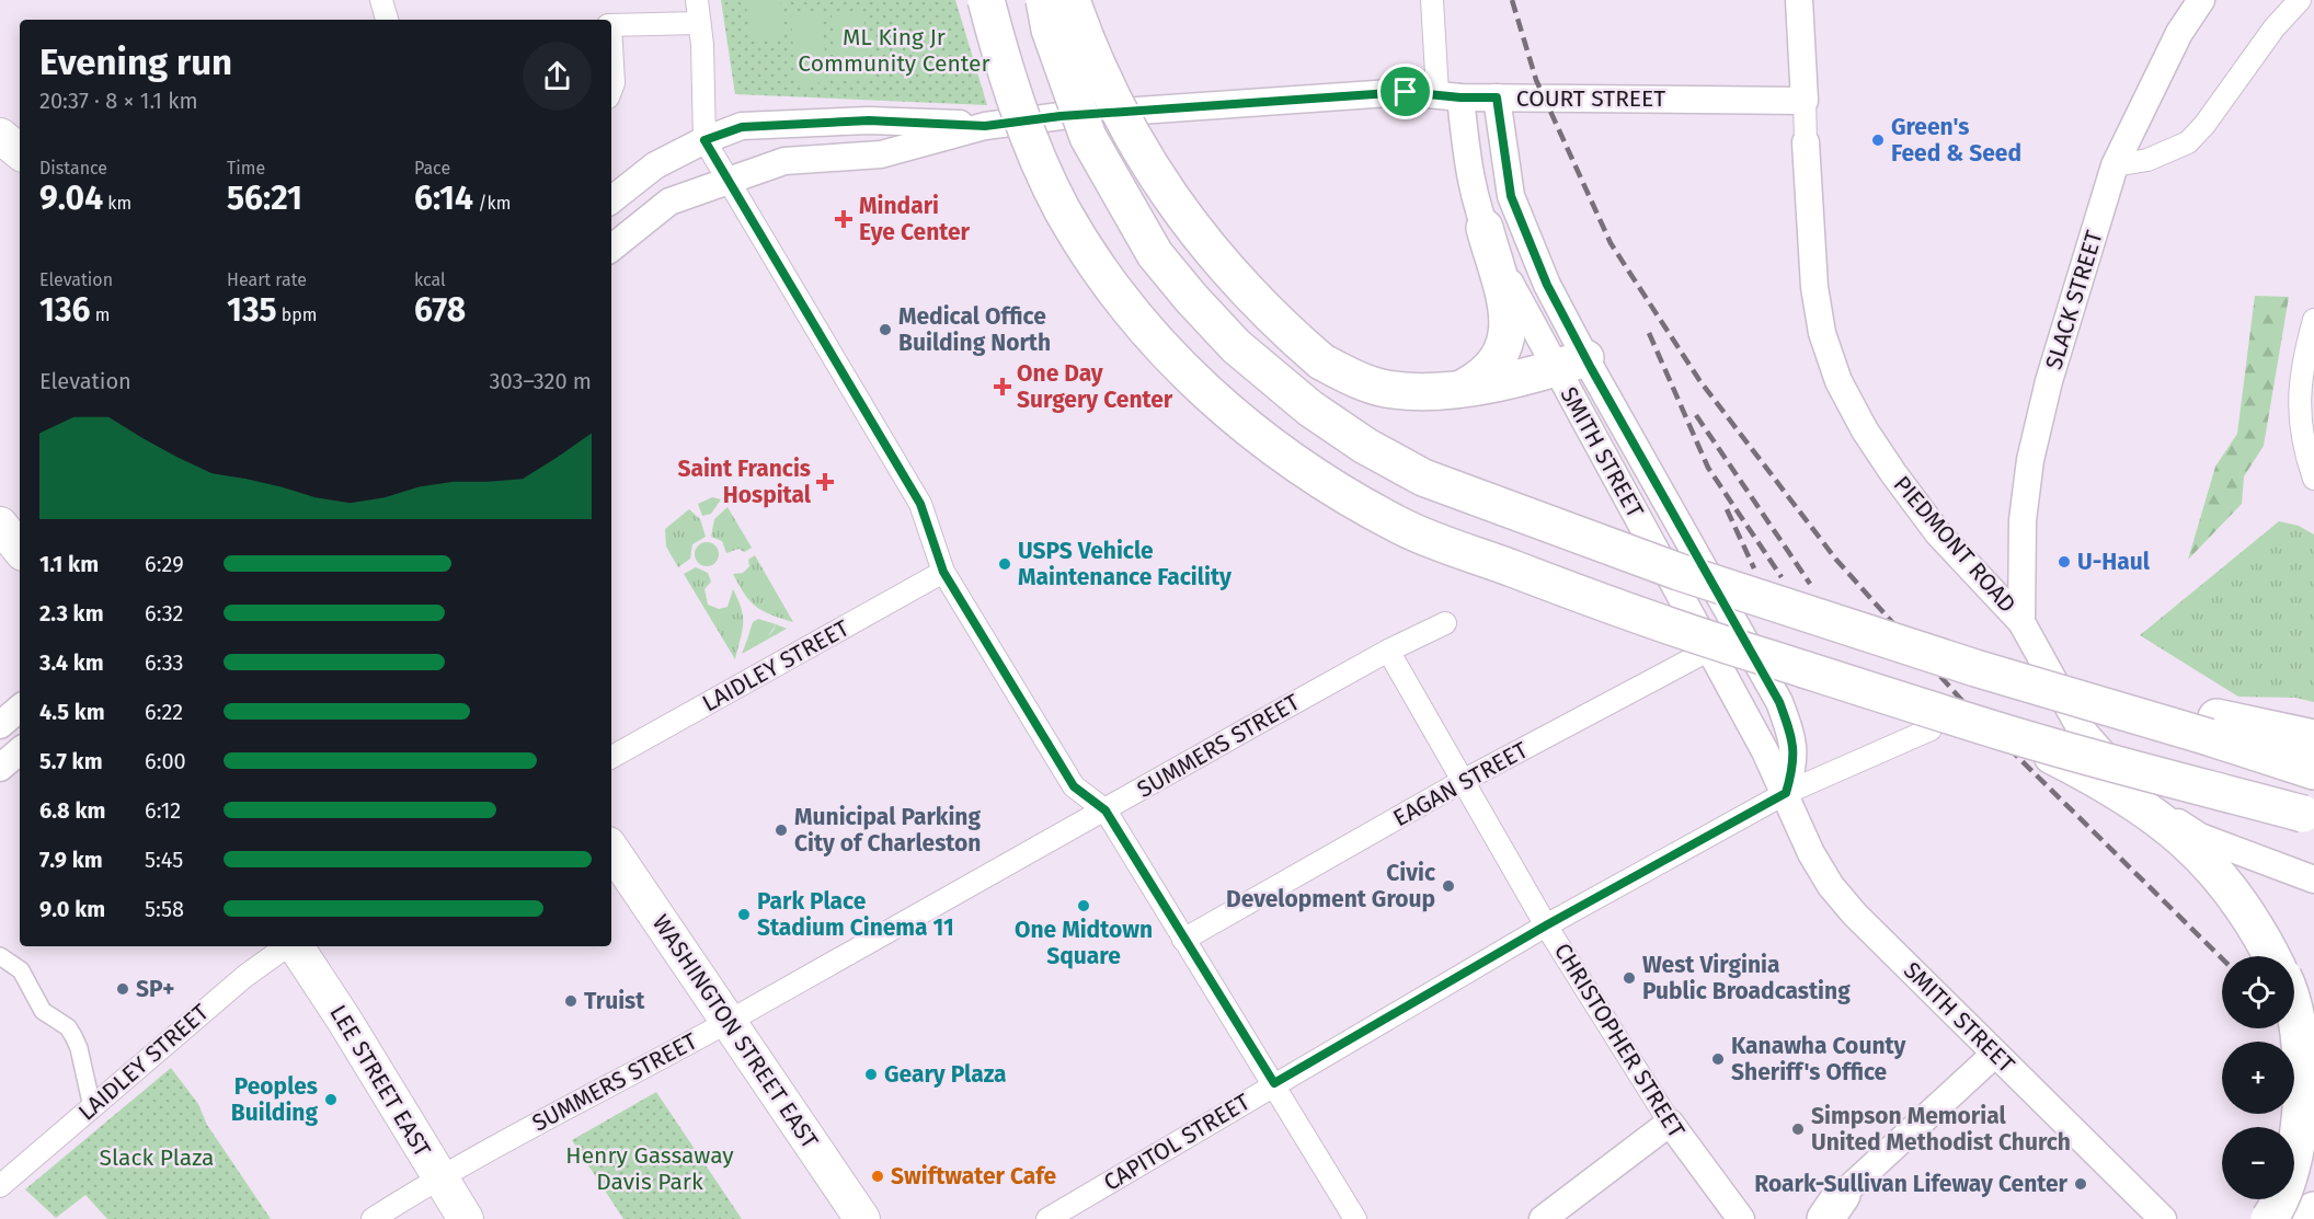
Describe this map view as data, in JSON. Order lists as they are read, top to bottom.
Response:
{
  "streets": {
    "main road": ["WASHINGTON STREET EAST", "LEE STREET EAST"],
    "street": [
      "COURT STREET",
      "SLACK STREET",
      "SMITH STREET",
      "PIEDMONT ROAD",
      "LAIDLEY STREET",
      "SUMMERS STREET",
      "EAGAN STREET",
      "CHRISTOPHER STREET",
      "CAPITOL STREET"
    ]
  },
  "crossings": [
    ["COURT STREET", "SMITH STREET"],
    ["COURT STREET", "PIEDMONT ROAD"],
    ["SLACK STREET", "PIEDMONT ROAD"],
    ["SMITH STREET", "EAGAN STREET"],
    ["SMITH STREET", "CAPITOL STREET"],
    ["SUMMERS STREET", "WASHINGTON STREET EAST"],
    ["SUMMERS STREET", "CHRISTOPHER STREET"],
    ["SUMMERS STREET", "LEE STREET EAST"],
    ["EAGAN STREET", "CHRISTOPHER STREET"],
    ["CHRISTOPHER STREET", "CAPITOL STREET"]
  ],
  "parks": ["ML King Jr Community Center", "Henry Gassaway Davis Park", "Slack Plaza"],
  "places": {
    "other": [
      "Green's Feed & Seed",
      "Medical Office Building North",
      "U-Haul",
      "USPS Vehicle Maintenance Facility",
      "Municipal Parking City of Charleston",
      "Civic Development Group",
      "One Midtown Square",
      "Park Place Stadium Cinema 11",
      "West Virginia Public Broadcasting",
      "SP+",
      "Truist",
      "Kanawha County Sheriff's Office",
      "Geary Plaza",
      "Peoples Building",
      "Simpson Memorial United Methodist Church",
      "Swiftwater Cafe",
      "Roark-Sullivan Lifeway Center"
    ],
    "health": ["Mindari Eye Center", "One Day Surgery Center", "Saint Francis Hospital"]
  },
  "page": {
    "heading": ["Evening run", "20:37 · 8 × 1.1 km"],
    "stats": [
      ["Distance", "9.04 km"],
      ["Time", "56:21"],
      ["Pace", "6:14 /km"],
      ["Elevation", "136 m"],
      ["Heart rate", "135 bpm"],
      ["kcal", "678"]
    ],
    "chart": ["Elevation", "303–320 m"],
    "list": [
      {
        "name": "1.1 km",
        "note": "6:29"
      },
      {
        "name": "2.3 km",
        "note": "6:32"
      },
      {
        "name": "3.4 km",
        "note": "6:33"
      },
      {
        "name": "4.5 km",
        "note": "6:22"
      },
      {
        "name": "5.7 km",
        "note": "6:00"
      },
      {
        "name": "6.8 km",
        "note": "6:12"
      },
      {
        "name": "7.9 km",
        "note": "5:45"
      },
      {
        "name": "9.0 km",
        "note": "5:58"
      }
    ],
    "map_buttons": ["+", "−"]
  }
}
